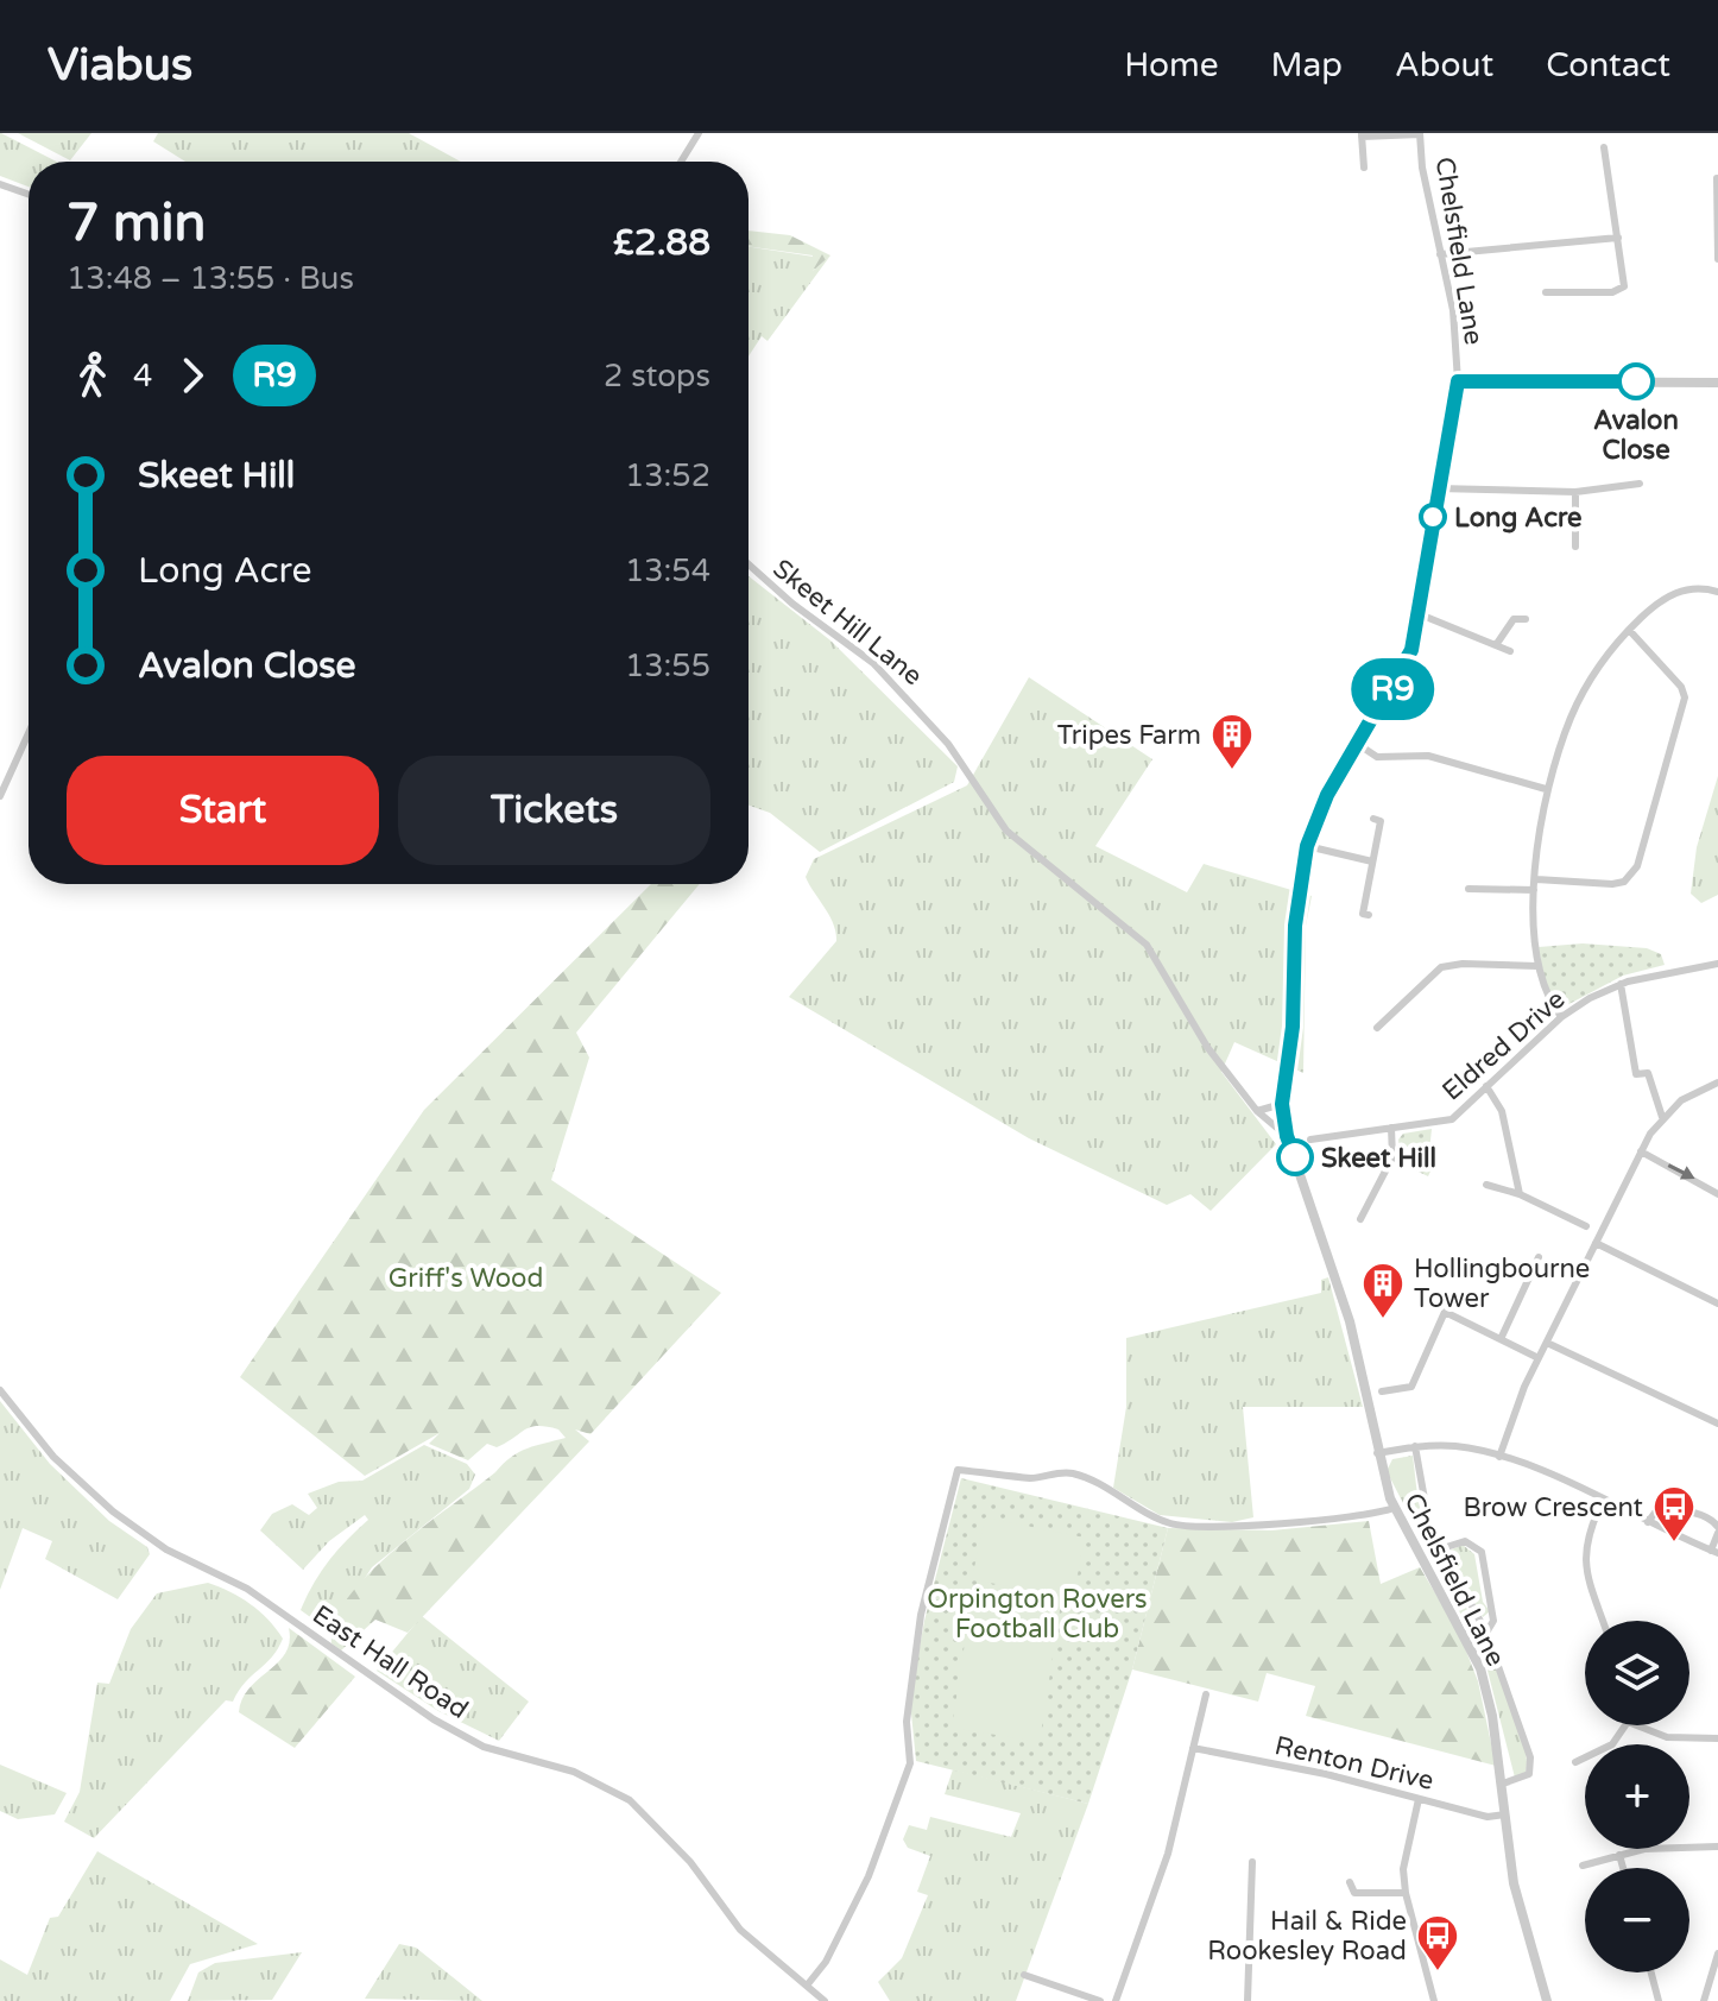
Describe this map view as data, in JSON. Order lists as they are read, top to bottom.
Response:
{
  "streets": {
    "street": [
      "Chelsfield Lane",
      "Skeet Hill Lane",
      "Eldred Drive",
      "East Hall Road",
      "Renton Drive"
    ]
  },
  "crossings": [
    ["Chelsfield Lane", "Skeet Hill Lane"],
    ["Chelsfield Lane", "Renton Drive"]
  ],
  "parks": ["Griff's Wood", "Orpington Rovers Football Club"],
  "places": {
    "other": ["Avalon Close", "Long Acre", "Skeet Hill"],
    "building": ["Tripes Farm", "Hollingbourne Tower"],
    "bus stop": ["Brow Crescent", "Hail & Ride Rookesley Road"]
  },
  "lines": ["bus line R9"],
  "page": {
    "header": "Viabus",
    "nav": [
      "Home",
      "Map",
      "About",
      "Contact"
    ],
    "on_map": "R9",
    "heading": ["7 min", "13:48 – 13:55 · Bus", "£2.88"],
    "legs": ["4", "R9", "2 stops"],
    "list": [
      {
        "name": "Skeet Hill",
        "value": "13:52"
      },
      {
        "name": "Long Acre",
        "value": "13:54"
      },
      {
        "name": "Avalon Close",
        "value": "13:55"
      }
    ],
    "buttons": ["Start", "Tickets"],
    "map_buttons": ["+", "−"]
  }
}
